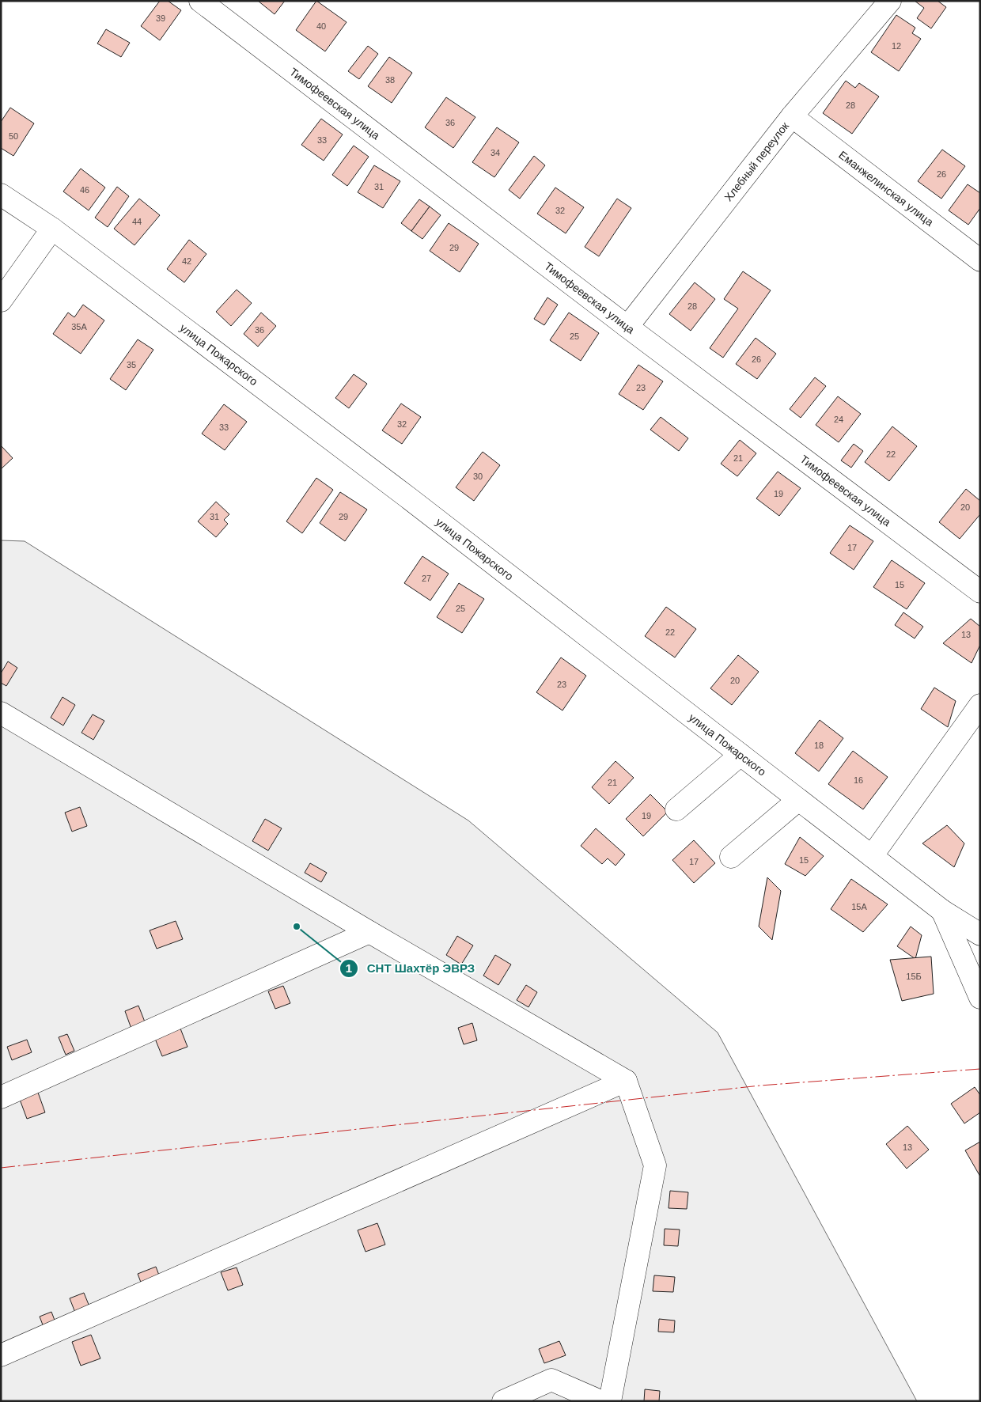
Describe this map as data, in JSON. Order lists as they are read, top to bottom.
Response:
{
  "streets": {
    "street": [
      "Тимофеевская улица",
      "Хлебный переулок",
      "Еманжелинская улица",
      "улица Пожарского"
    ]
  },
  "crossings": [
    ["Тимофеевская улица", "Хлебный переулок"],
    ["Хлебный переулок", "Еманжелинская улица"]
  ],
  "places": ["СНТ Шахтёр ЭВРЗ"],
  "house_numbers": [
    "39",
    "40",
    "12",
    "38",
    "28",
    "36",
    "50",
    "33",
    "34",
    "26",
    "31",
    "46",
    "32",
    "44",
    "29",
    "42",
    "28",
    "35А",
    "36",
    "25",
    "26",
    "35",
    "23",
    "24",
    "32",
    "33",
    "22",
    "21",
    "30",
    "19",
    "20",
    "31",
    "29",
    "17",
    "27",
    "15",
    "25",
    "22",
    "13",
    "20",
    "23",
    "18",
    "16",
    "21",
    "19",
    "15",
    "17",
    "15А",
    "15Б",
    "13"
  ]
}
